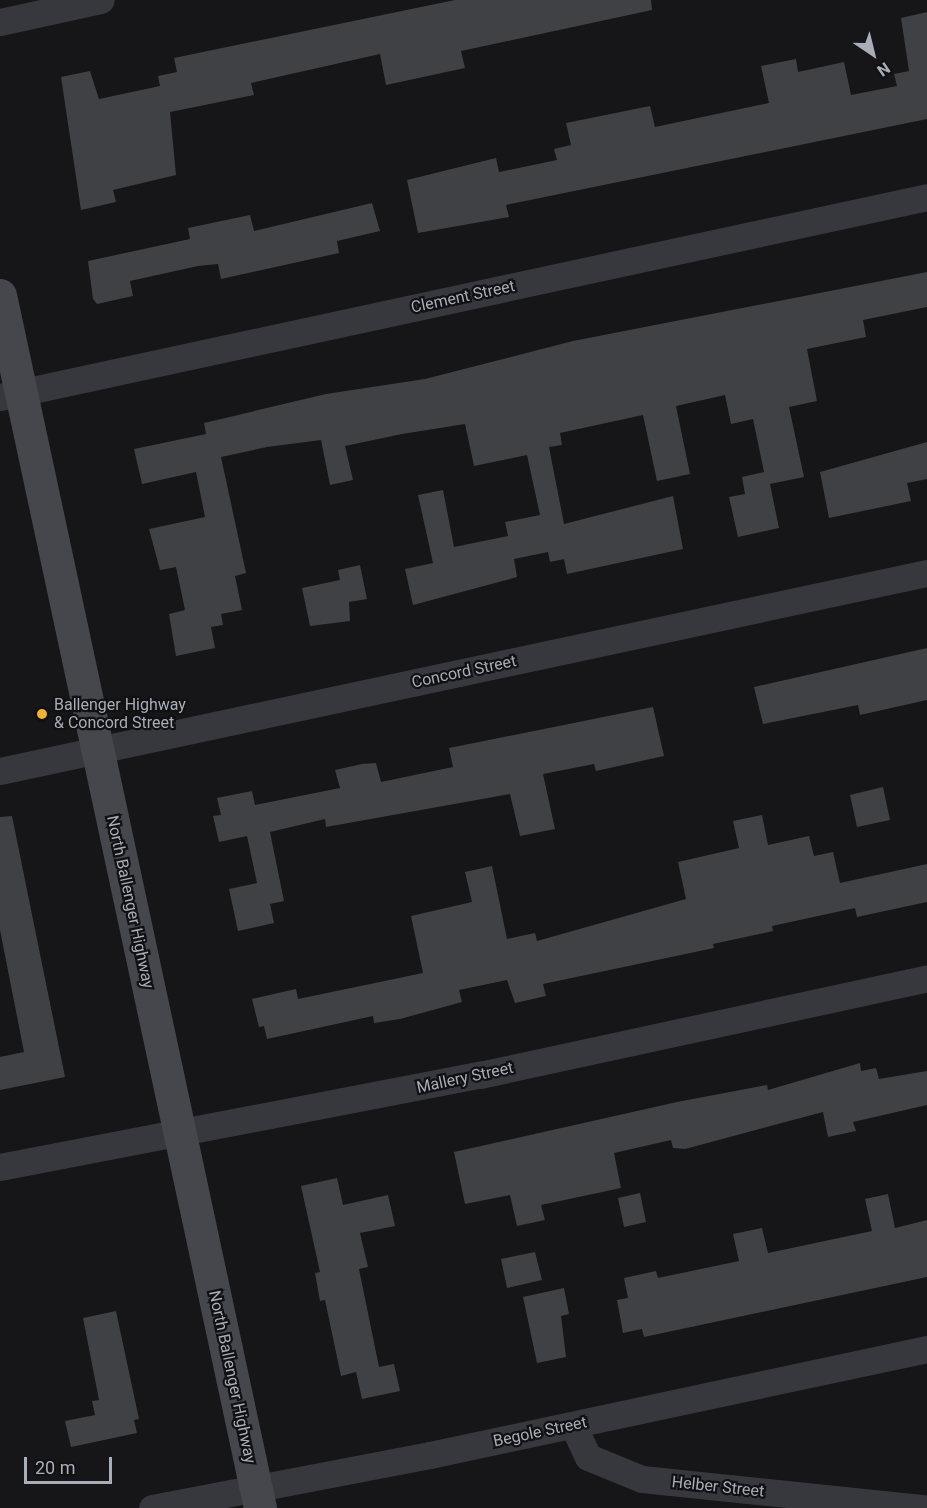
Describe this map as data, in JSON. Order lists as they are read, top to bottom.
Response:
{
  "streets": {
    "main road": ["North Ballenger Highway"],
    "street": [
      "Clement Street",
      "Concord Street",
      "Mallery Street",
      "Begole Street",
      "Helber Street"
    ]
  },
  "crossings": [
    ["Clement Street", "North Ballenger Highway"],
    ["Concord Street", "North Ballenger Highway"],
    ["North Ballenger Highway", "Mallery Street"],
    ["North Ballenger Highway", "Begole Street"],
    ["Begole Street", "Helber Street"]
  ],
  "places": ["Ballenger Highway & Concord Street"],
  "scale_bar": "20 m",
  "north": "bottom right"
}
